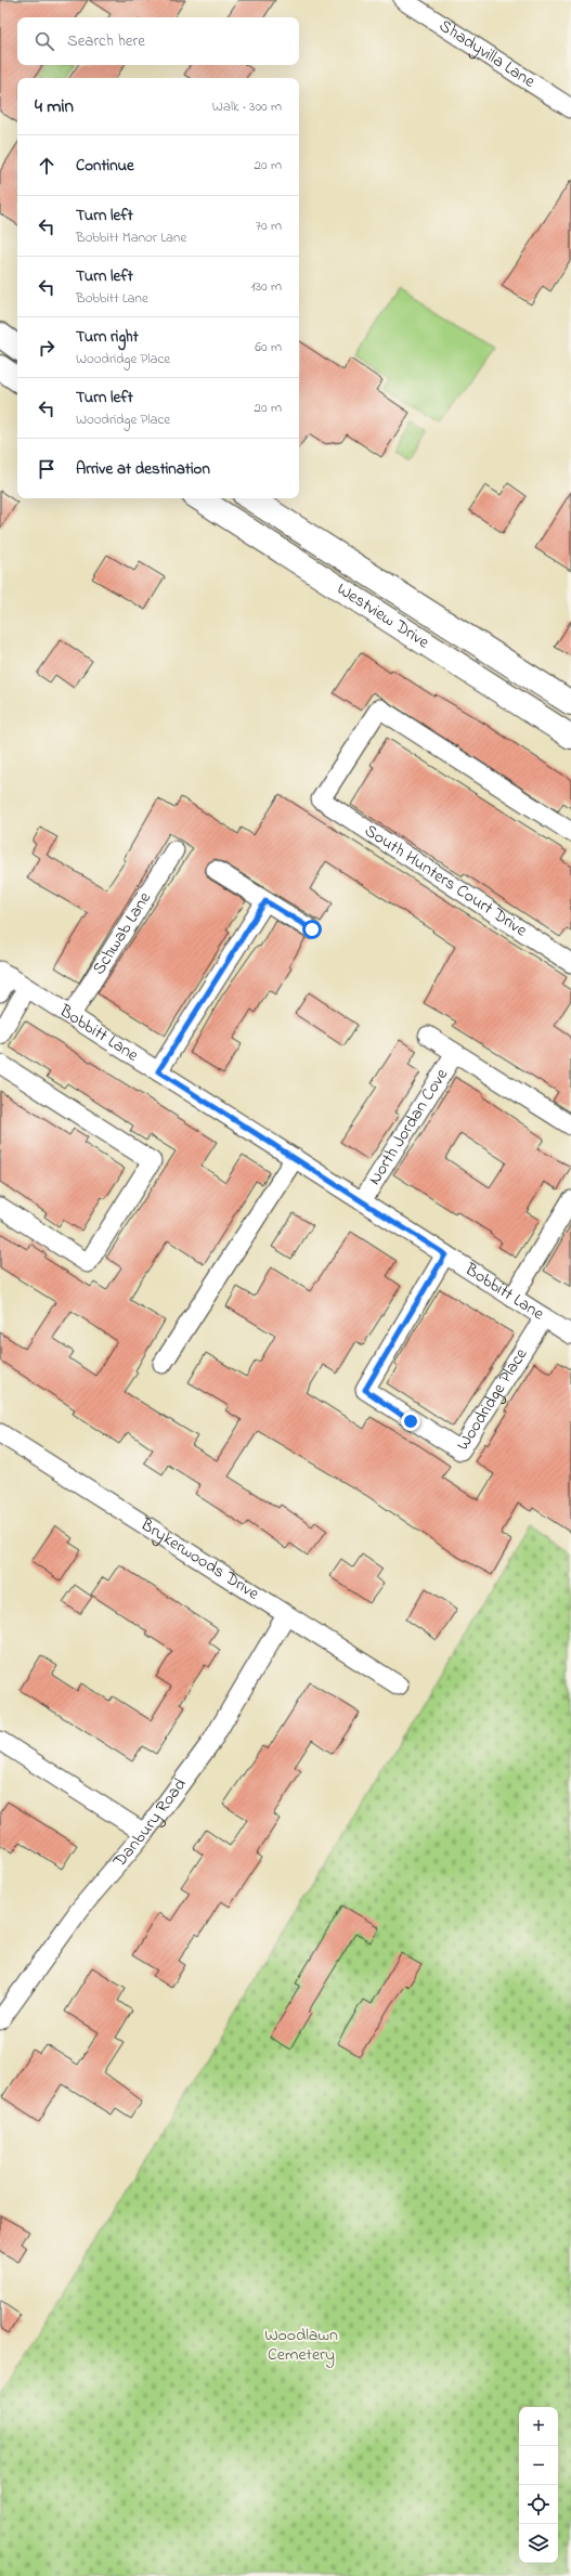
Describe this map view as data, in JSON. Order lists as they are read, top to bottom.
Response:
{
  "streets": {
    "main road": ["Westview Drive"],
    "street": [
      "Shadyvilla Lane",
      "South Hunters Court Drive",
      "Schwab Lane",
      "Bobbitt Lane",
      "North Jordan Cove",
      "Woodridge Place",
      "Brykerwoods Drive",
      "Danbury Road"
    ]
  },
  "crossings": [
    ["Schwab Lane", "Bobbitt Lane"],
    ["Bobbitt Lane", "North Jordan Cove"],
    ["Bobbitt Lane", "Woodridge Place"],
    ["Brykerwoods Drive", "Danbury Road"]
  ],
  "parks": ["Woodlawn Cemetery"],
  "page": {
    "search": "Search here",
    "heading": ["4 min", "Walk · 300 m"],
    "list": [
      ["Continue", "20 m"],
      ["Turn left", "Bobbitt Manor Lane", "70 m"],
      ["Turn left", "Bobbitt Lane", "130 m"],
      ["Turn right", "Woodridge Place", "60 m"],
      ["Turn left", "Woodridge Place", "20 m"],
      "Arrive at destination"
    ],
    "map_buttons": ["+", "−"]
  }
}
